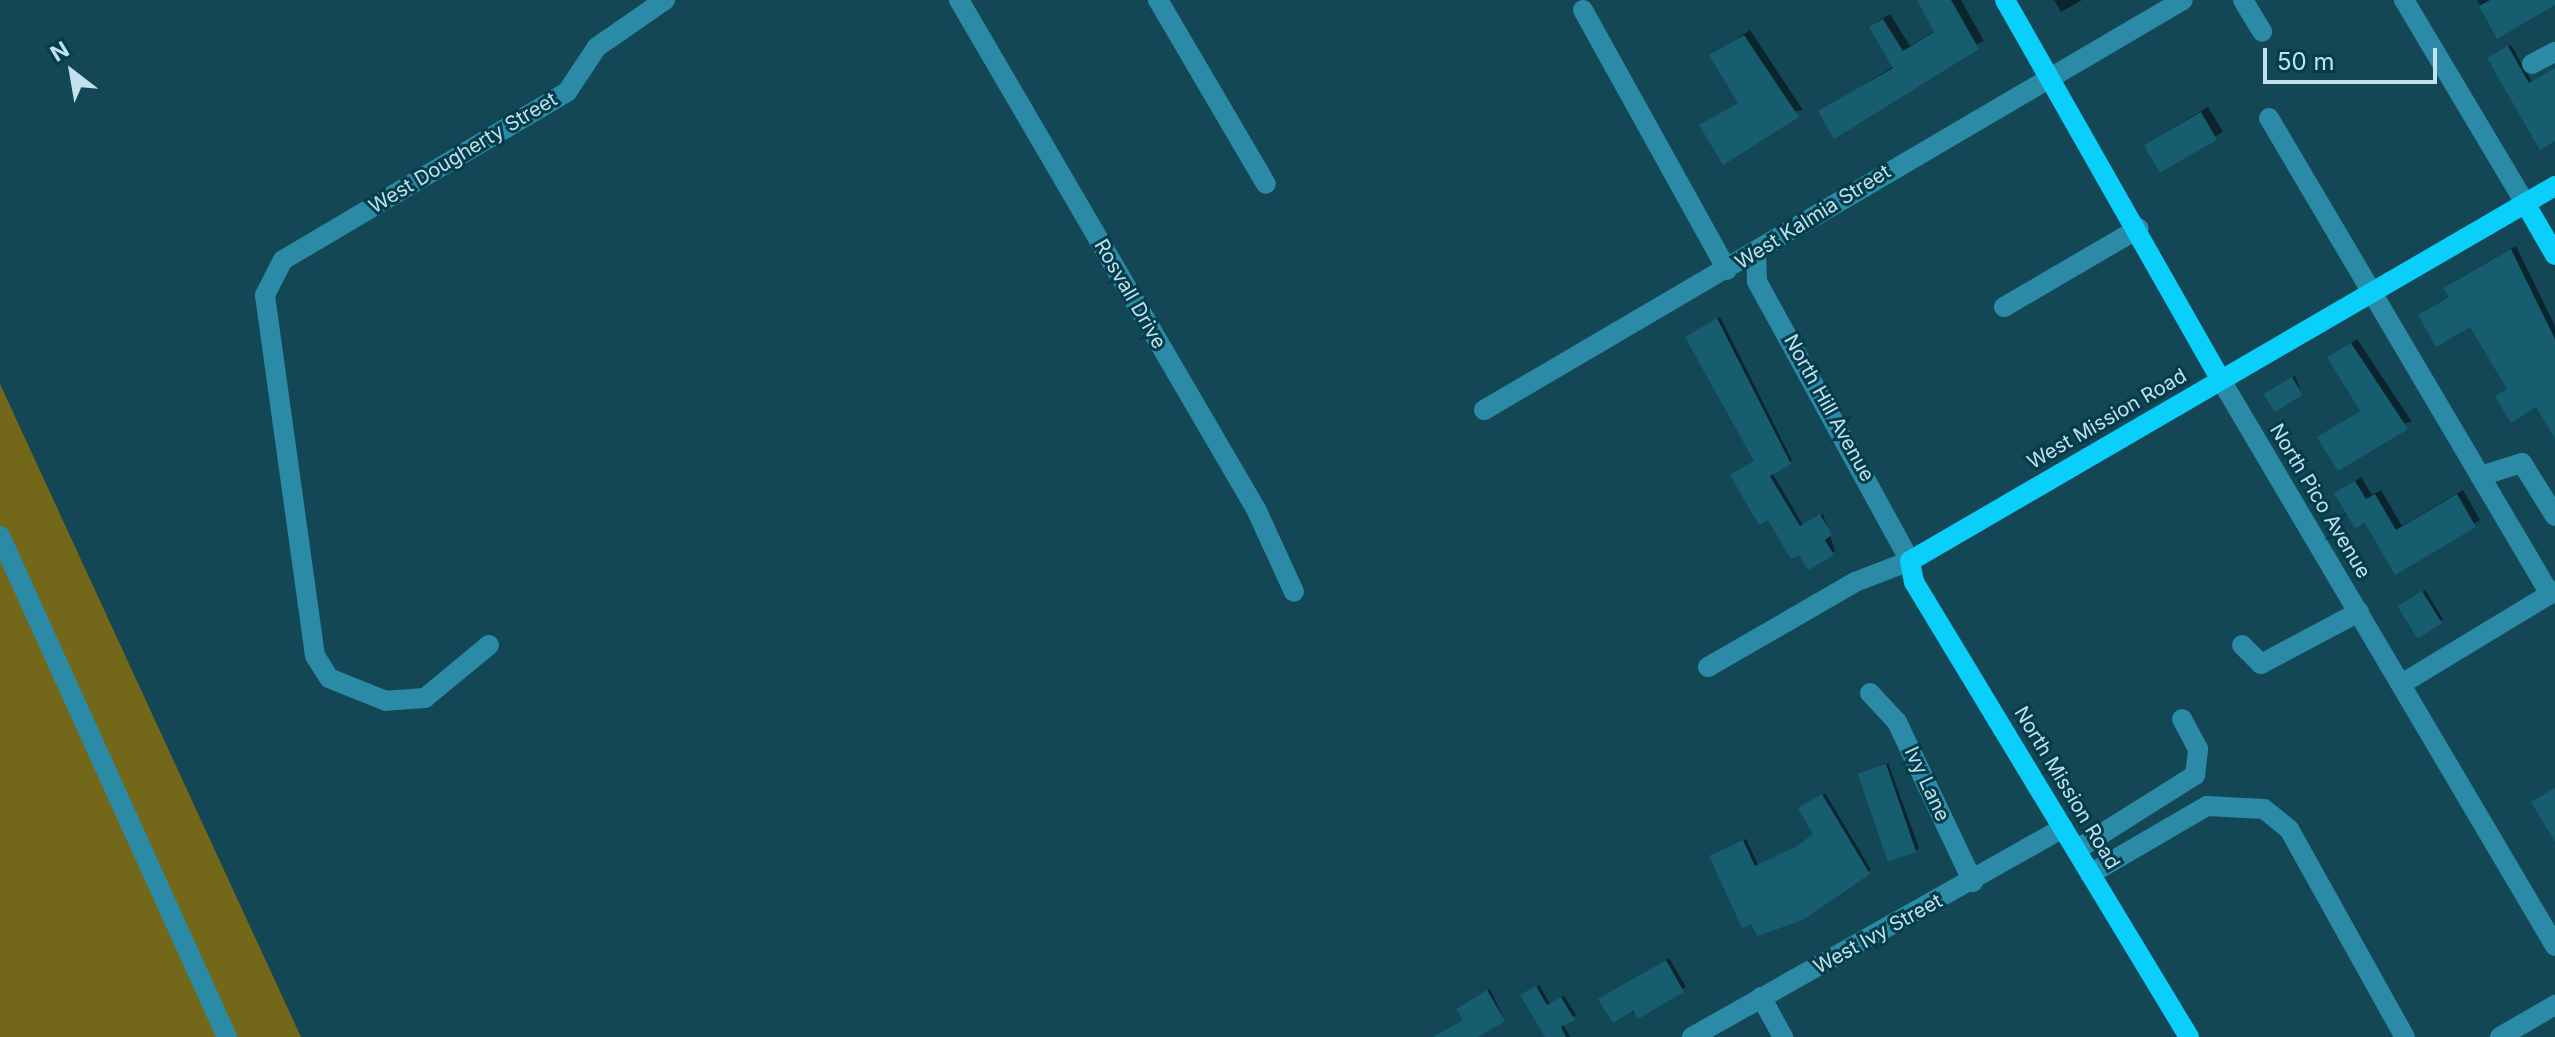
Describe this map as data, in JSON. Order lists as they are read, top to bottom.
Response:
{
  "streets": {
    "main road": ["West Mission Road", "North Pico Avenue", "North Mission Road"],
    "street": [
      "West Dougherty Street",
      "West Kalmia Street",
      "Rosvall Drive",
      "North Hill Avenue",
      "Ivy Lane",
      "West Ivy Street"
    ]
  },
  "crossings": [
    ["West Kalmia Street", "North Hill Avenue"],
    ["West Kalmia Street", "North Pico Avenue"],
    ["North Hill Avenue", "West Mission Road"],
    ["North Hill Avenue", "North Mission Road"],
    ["West Mission Road", "North Pico Avenue"],
    ["West Mission Road", "North Mission Road"],
    ["Ivy Lane", "West Ivy Street"],
    ["North Mission Road", "West Ivy Street"]
  ],
  "scale_bar": "50 m",
  "north": "top left"
}
